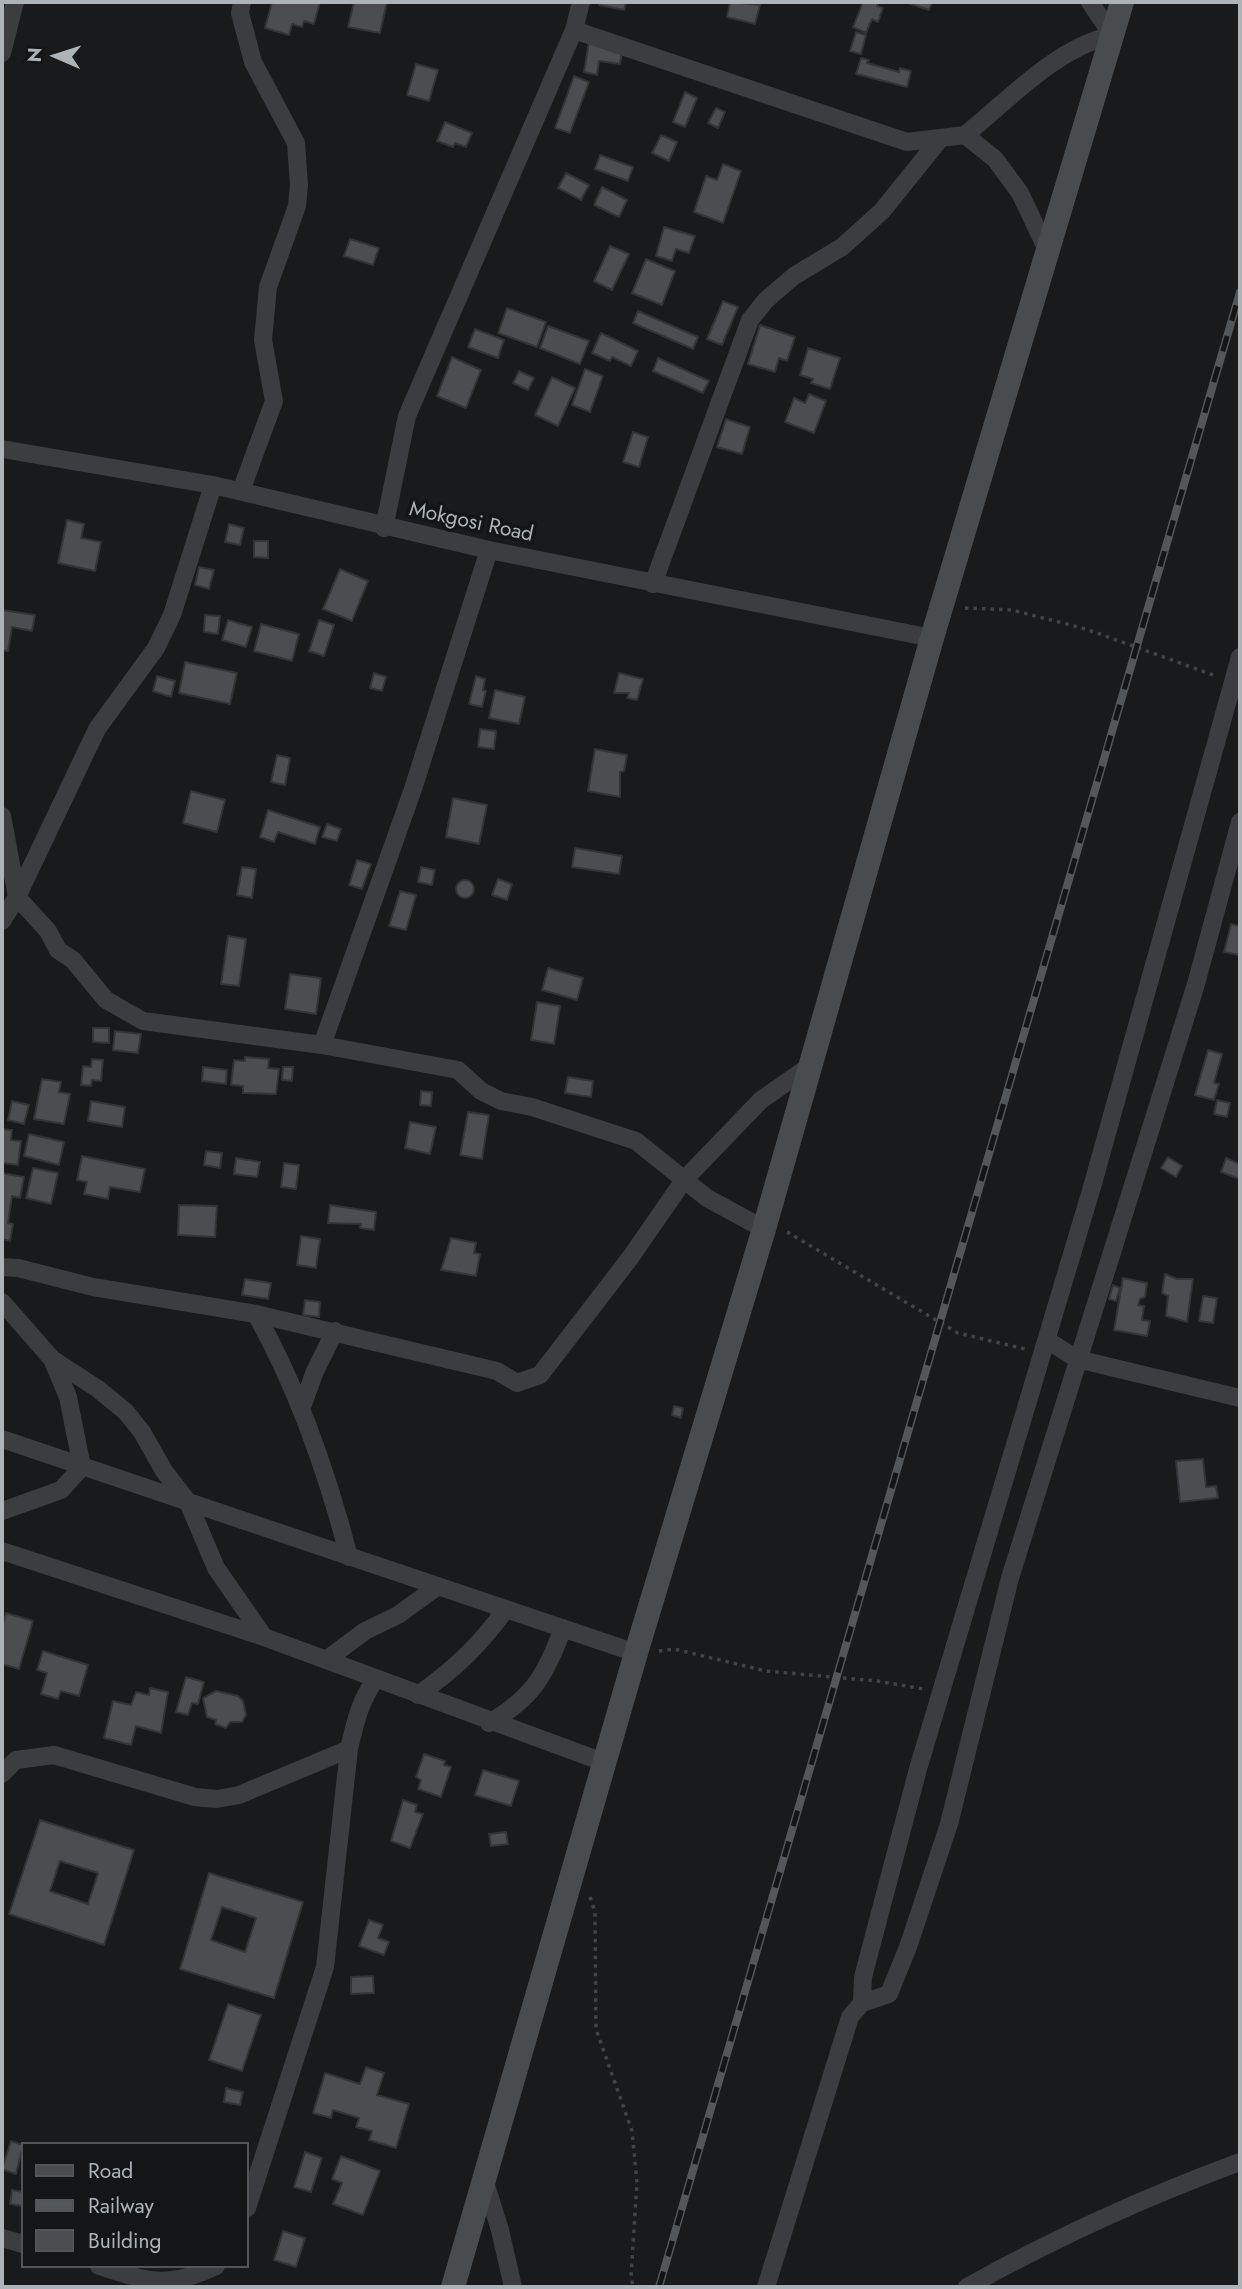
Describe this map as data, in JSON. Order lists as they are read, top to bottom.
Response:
{
  "streets": {
    "street": ["Mokgosi Road"]
  },
  "legend": ["Road", "Railway", "Building"],
  "north": "left"
}
